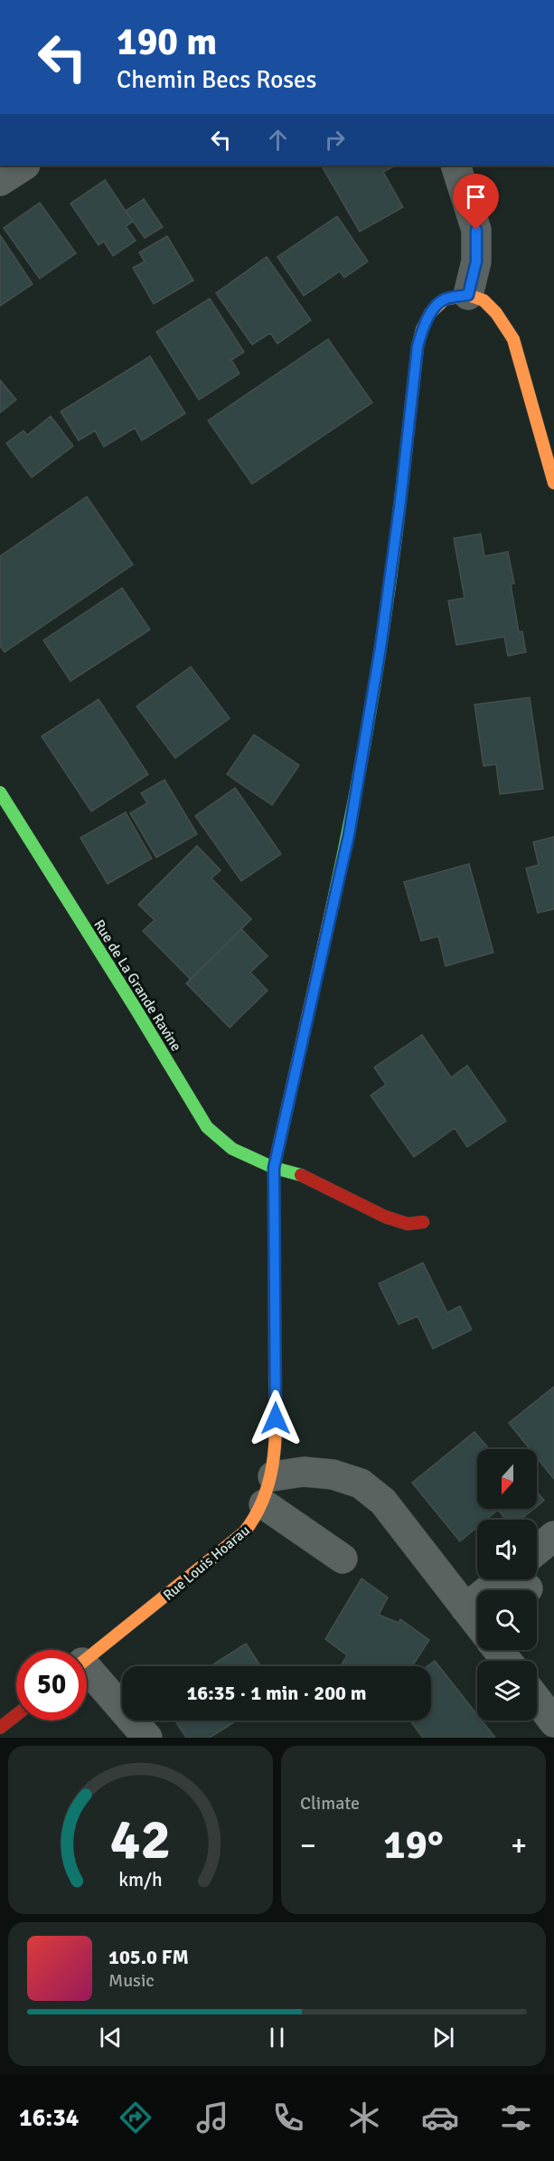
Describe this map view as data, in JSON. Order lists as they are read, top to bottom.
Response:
{
  "streets": {
    "main road": ["Rue de La Grande Ravine", "Rue Louis Hoarau"]
  },
  "crossings": [
    ["Rue de La Grande Ravine", "Rue Louis Hoarau"]
  ],
  "north": "bottom",
  "page": {
    "turn": ["190 m", "Chemin Becs Roses"],
    "limit": "50",
    "trip": "16:35 · 1 min · 200 m",
    "tile": "Climate",
    "heat": ["−", "19°", "+"],
    "song": ["105.0 FM", "Music"],
    "tabs": "16:34",
    "gauge": ["42", "km/h"]
  }
}
